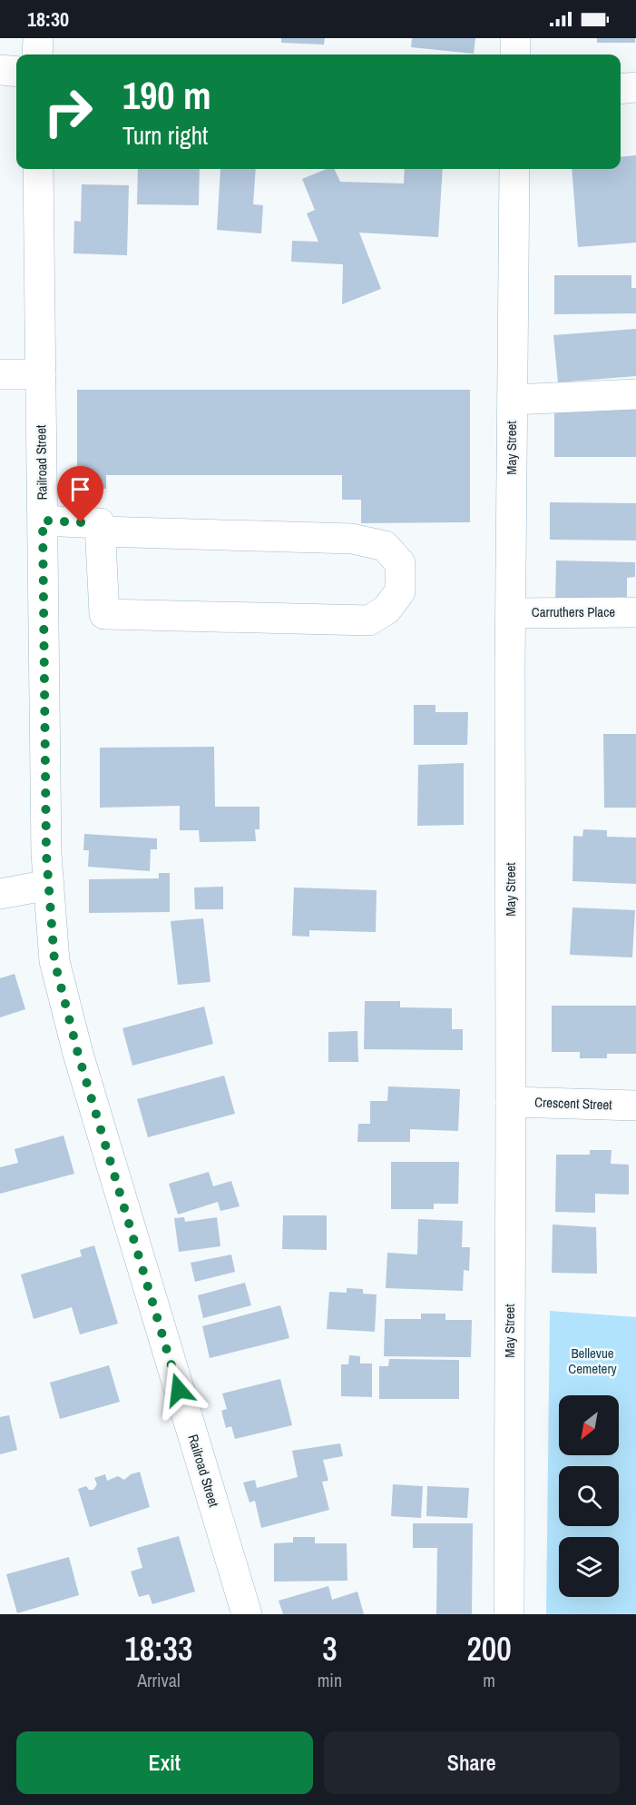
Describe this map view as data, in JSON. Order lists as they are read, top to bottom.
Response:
{
  "streets": {
    "street": [
      "May Street",
      "Railroad Street",
      "Carruthers Place",
      "Crescent Street"
    ]
  },
  "crossings": [
    ["May Street", "Carruthers Place"],
    ["May Street", "Crescent Street"]
  ],
  "parks": ["Bellevue Cemetery"],
  "north": "bottom left",
  "page": {
    "status": "18:30",
    "turn": ["190 m", "Turn right"],
    "eta": [
      "18:33",
      "Arrival",
      "3",
      "min",
      "200",
      "m"
    ],
    "buttons": ["Exit", "Share"]
  }
}
